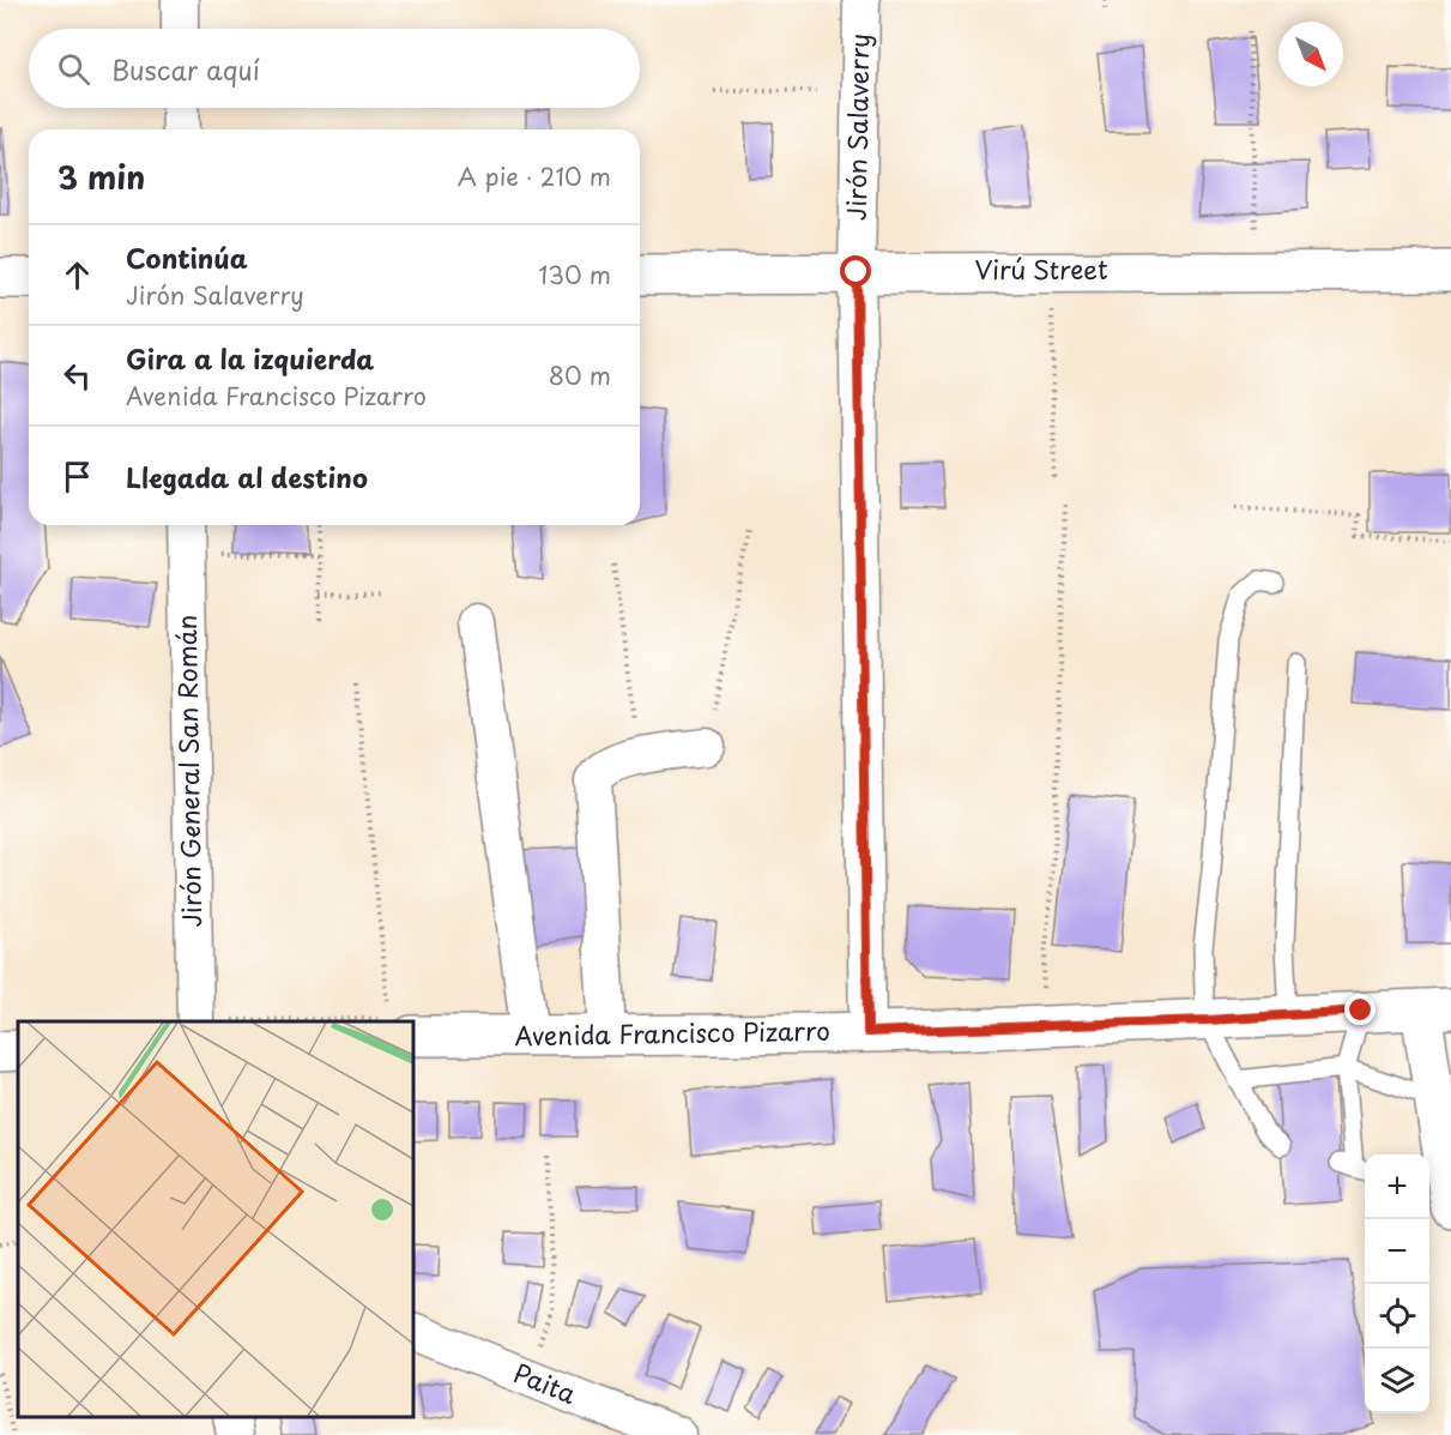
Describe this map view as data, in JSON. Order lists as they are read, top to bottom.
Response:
{
  "streets": {
    "main road": ["Virú Street", "Avenida Francisco Pizarro"],
    "street": ["Jirón Salaverry", "Jirón General San Román", "Paita"]
  },
  "crossings": [
    ["Jirón Salaverry", "Virú Street"],
    ["Jirón Salaverry", "Avenida Francisco Pizarro"]
  ],
  "north": "bottom right",
  "page": {
    "search": "Buscar aquí",
    "heading": ["3 min", "A pie · 210 m"],
    "list": [
      ["Continúa", "Jirón Salaverry", "130 m"],
      ["Gira a la izquierda", "Avenida Francisco Pizarro", "80 m"],
      "Llegada al destino"
    ],
    "map_buttons": ["+", "−"]
  }
}
